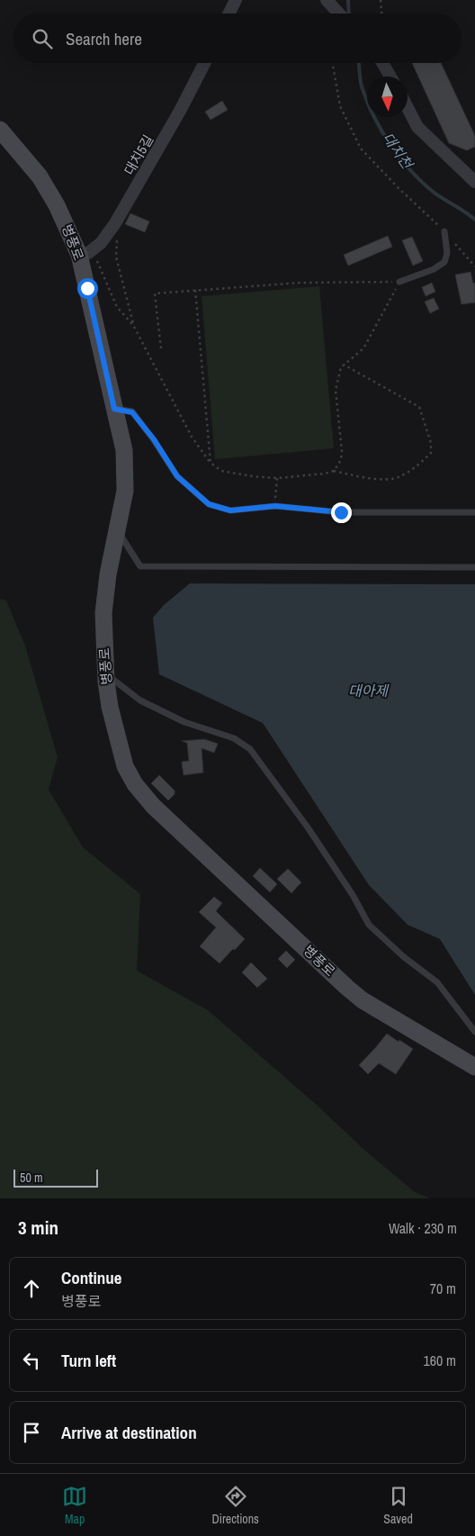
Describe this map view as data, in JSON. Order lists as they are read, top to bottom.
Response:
{
  "streets": {
    "main road": ["병풍로"],
    "street": ["대치5길"]
  },
  "crossings": [
    ["대치5길", "병풍로"]
  ],
  "water": ["대치천", "대아제"],
  "scale_bar": "50 m",
  "north": "bottom",
  "page": {
    "search": "Search here",
    "scale": "50 m",
    "heading": ["3 min", "Walk · 230 m"],
    "list": [
      ["Continue", "병풍로", "70 m"],
      ["Turn left", "160 m"],
      "Arrive at destination"
    ],
    "nav": ["Map", "Directions", "Saved"]
  }
}
